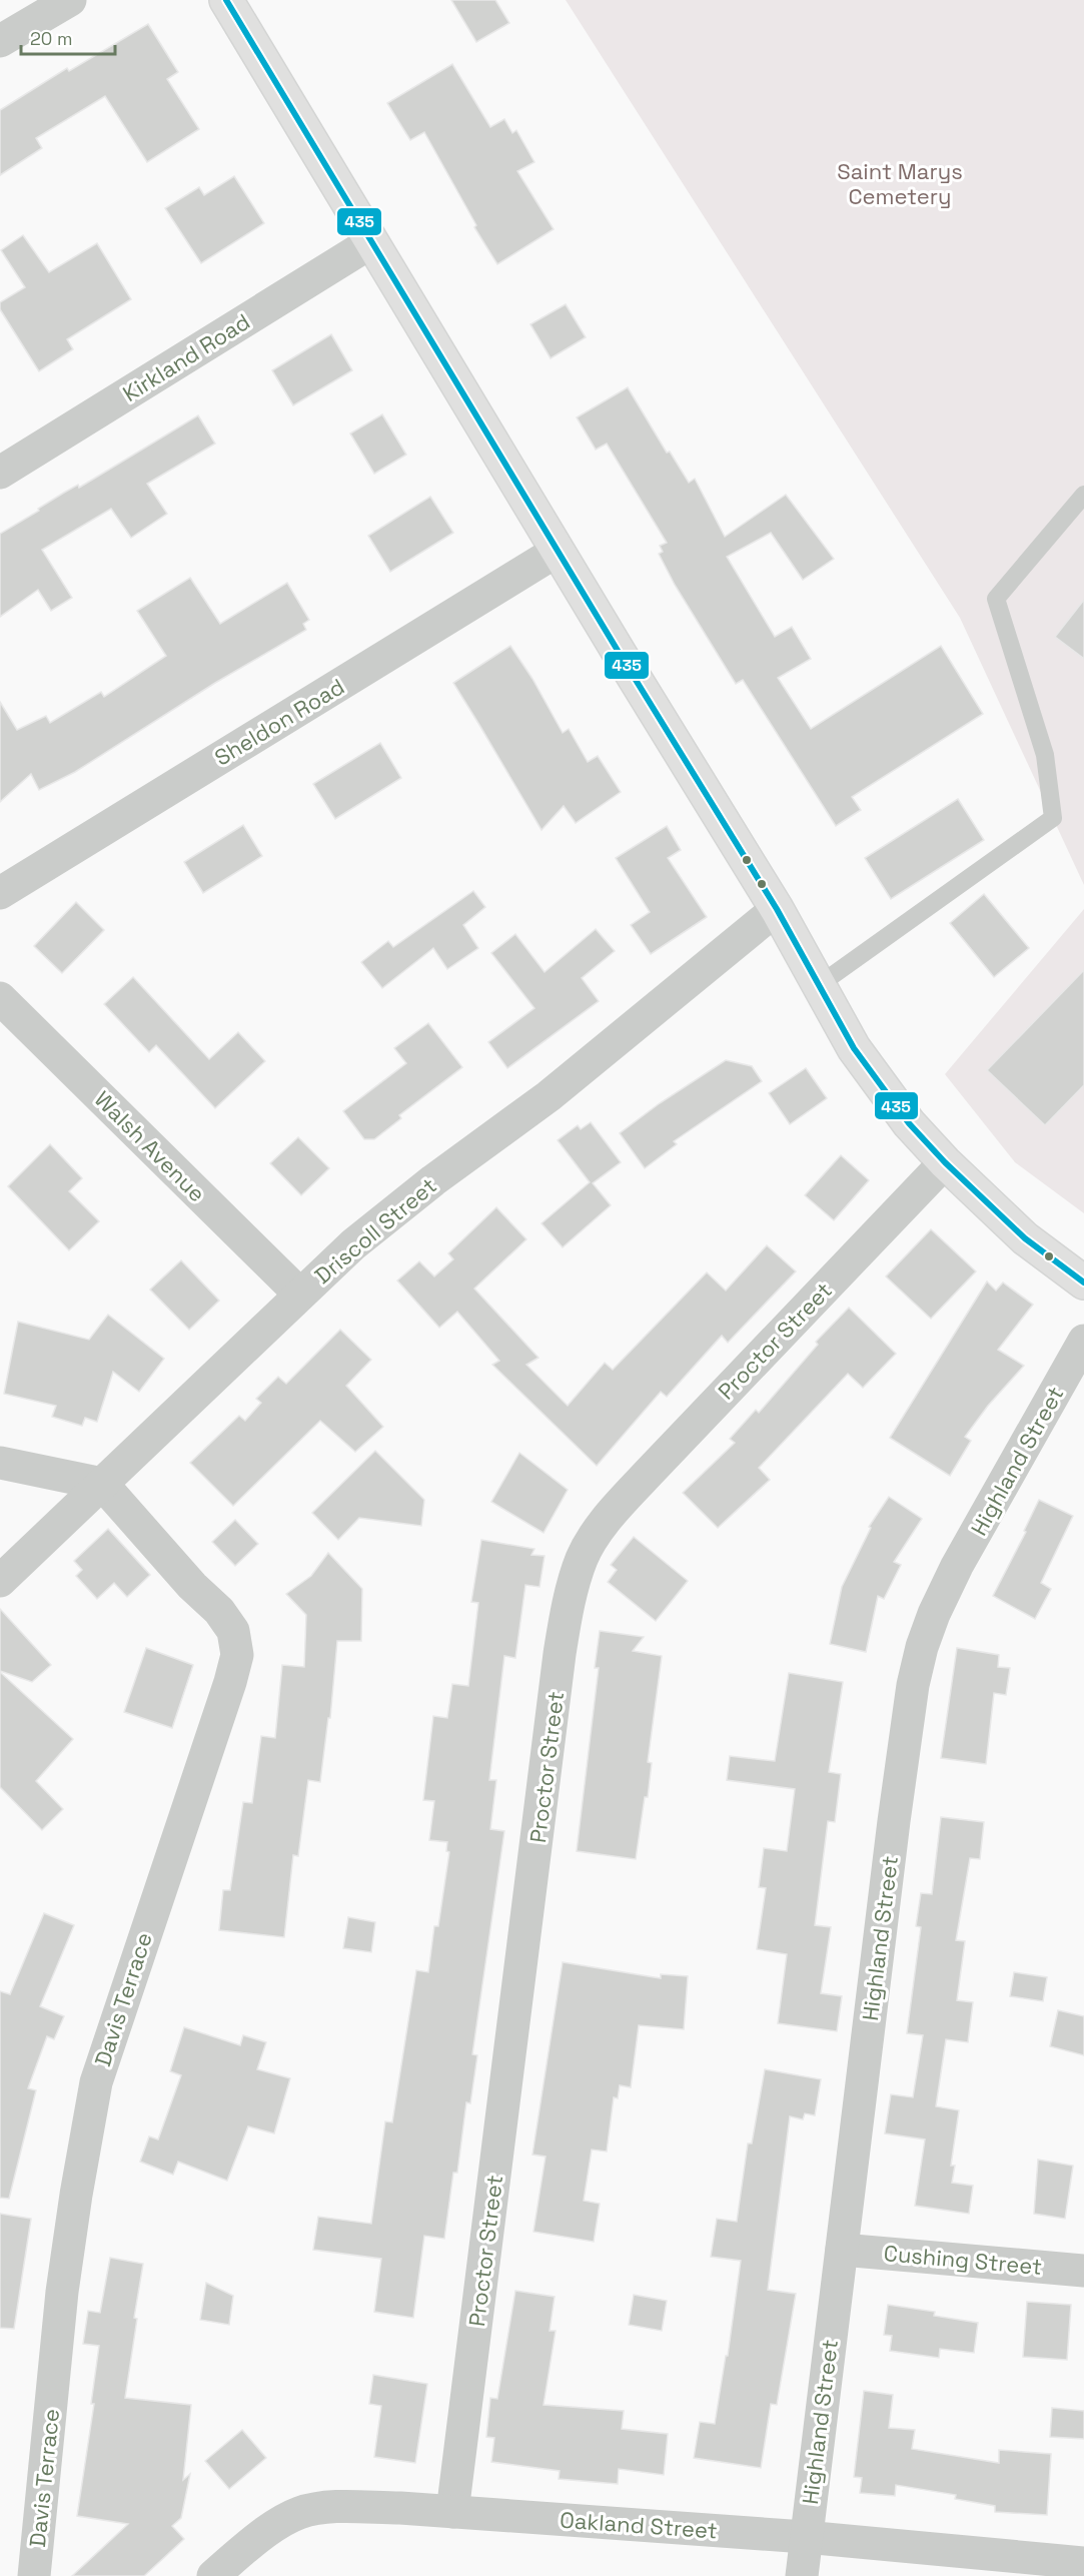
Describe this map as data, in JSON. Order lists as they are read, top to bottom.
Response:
{
  "streets": {
    "street": [
      "Kirkland Road",
      "Sheldon Road",
      "Walsh Avenue",
      "Driscoll Street",
      "Proctor Street",
      "Highland Street",
      "Davis Terrace",
      "Cushing Street",
      "Oakland Street"
    ]
  },
  "crossings": [
    ["Walsh Avenue", "Driscoll Street"],
    ["Driscoll Street", "Davis Terrace"],
    ["Proctor Street", "Oakland Street"],
    ["Highland Street", "Cushing Street"],
    ["Highland Street", "Oakland Street"]
  ],
  "parks": ["Saint Marys Cemetery"],
  "lines": ["transit line 435"],
  "scale_bar": "20 m"
}
